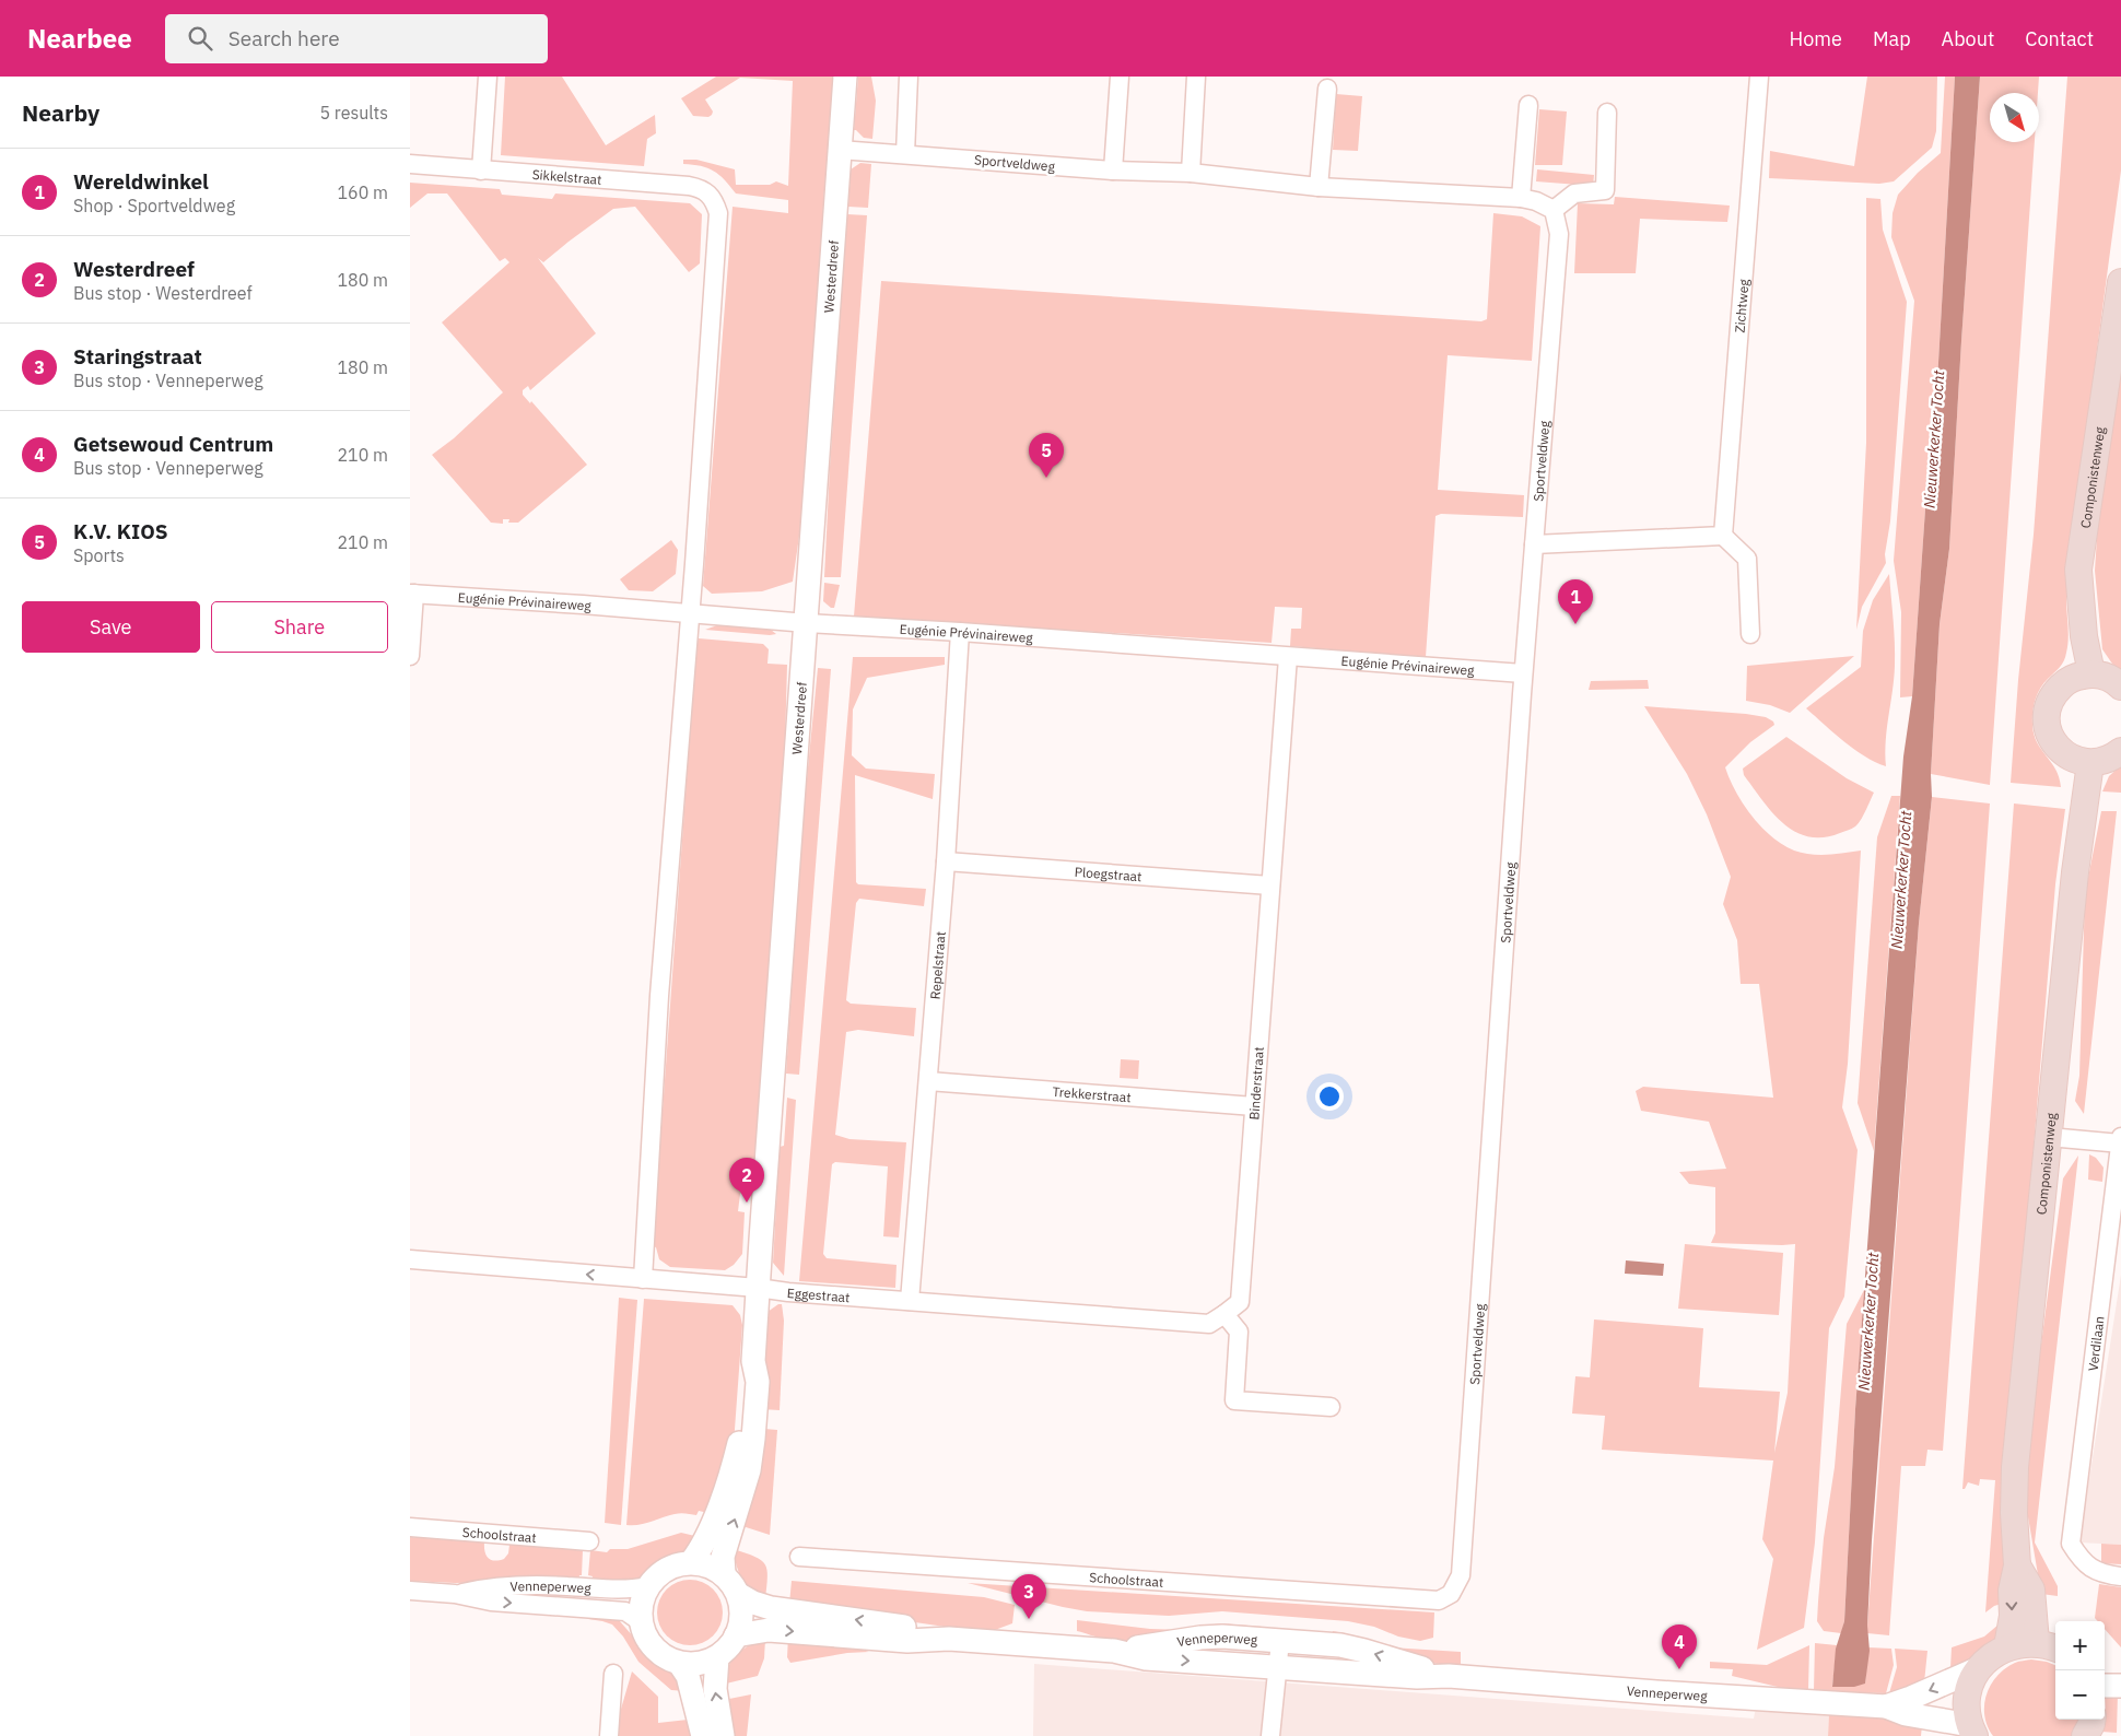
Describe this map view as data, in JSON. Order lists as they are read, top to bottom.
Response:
{
  "streets": {
    "main road": ["Componistenweg"],
    "street": [
      "Sportveldweg",
      "Sikkelstraat",
      "Westerdreef",
      "Zichtweg",
      "Eugénie Prévinaireweg",
      "Ploegstraat",
      "Repelstraat",
      "Binderstraat",
      "Trekkerstraat",
      "Eggestraat",
      "Verdilaan",
      "Schoolstraat",
      "Venneperweg"
    ]
  },
  "crossings": [
    ["Sportveldweg", "Westerdreef"],
    ["Sportveldweg", "Eugénie Prévinaireweg"],
    ["Sportveldweg", "Schoolstraat"],
    ["Sikkelstraat", "Eugénie Prévinaireweg"],
    ["Westerdreef", "Eugénie Prévinaireweg"],
    ["Westerdreef", "Eggestraat"],
    ["Westerdreef", "Venneperweg"],
    ["Eugénie Prévinaireweg", "Repelstraat"],
    ["Eugénie Prévinaireweg", "Binderstraat"],
    ["Ploegstraat", "Repelstraat"],
    ["Ploegstraat", "Binderstraat"],
    ["Repelstraat", "Trekkerstraat"],
    ["Repelstraat", "Eggestraat"],
    ["Binderstraat", "Trekkerstraat"],
    ["Binderstraat", "Eggestraat"]
  ],
  "water": ["Nieuwerkerker Tocht"],
  "north": "bottom right",
  "page": {
    "header": "Nearbee",
    "search": "Search here",
    "nav": [
      "Home",
      "Map",
      "About",
      "Contact"
    ],
    "heading": ["Nearby", "5 results"],
    "list": [
      {
        "mark": "1",
        "name": "Wereldwinkel",
        "note": "Shop · Sportveldweg",
        "value": "160 m"
      },
      {
        "mark": "2",
        "name": "Westerdreef",
        "note": "Bus stop · Westerdreef",
        "value": "180 m"
      },
      {
        "mark": "3",
        "name": "Staringstraat",
        "note": "Bus stop · Venneperweg",
        "value": "180 m"
      },
      {
        "mark": "4",
        "name": "Getsewoud Centrum",
        "note": "Bus stop · Venneperweg",
        "value": "210 m"
      },
      {
        "mark": "5",
        "name": "K.V. KIOS",
        "note": "Sports",
        "value": "210 m"
      }
    ],
    "pins": [
      "5",
      "1",
      "2",
      "3",
      "4"
    ],
    "buttons": ["Save", "Share"],
    "map_buttons": ["+", "−"]
  }
}
